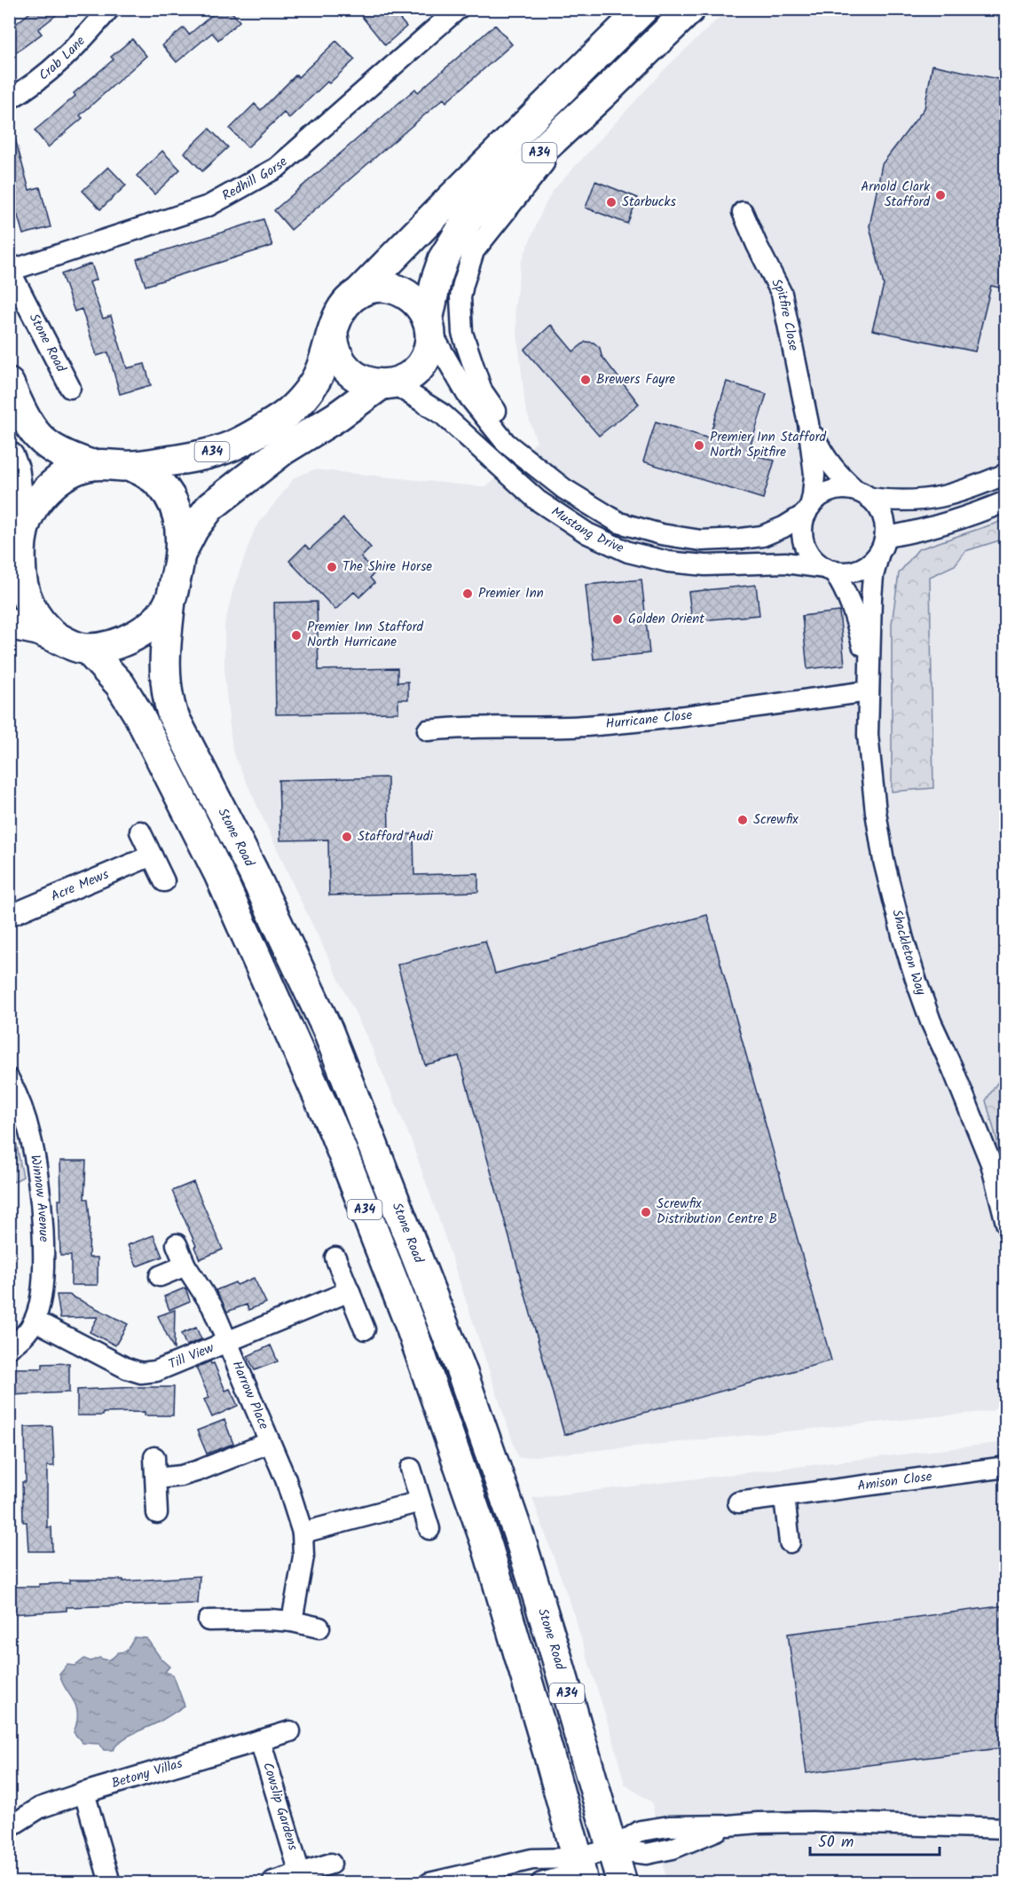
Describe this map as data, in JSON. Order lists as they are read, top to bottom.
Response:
{
  "streets": {
    "highway": ["A34", "Stone Road"],
    "street": [
      "Crab Lane",
      "Redhill Gorse",
      "Spitfire Close",
      "Mustang Drive",
      "Hurricane Close",
      "Acre Mews",
      "Shackleton Way",
      "Winnow Avenue",
      "Till View",
      "Harrow Place",
      "Amison Close",
      "Betony Villas",
      "Cowslip Gardens"
    ]
  },
  "crossings": [
    ["A34", "Stone Road"],
    ["A34", "Mustang Drive"],
    ["Redhill Gorse", "Stone Road"],
    ["Spitfire Close", "Mustang Drive"],
    ["Spitfire Close", "Shackleton Way"],
    ["Mustang Drive", "Shackleton Way"],
    ["Hurricane Close", "Shackleton Way"],
    ["Winnow Avenue", "Till View"],
    ["Till View", "Harrow Place"],
    ["Betony Villas", "Cowslip Gardens"]
  ],
  "places": [
    "Arnold Clark Stafford",
    "Starbucks",
    "Brewers Fayre",
    "Premier Inn Stafford North Spitfire",
    "The Shire Horse",
    "Premier Inn",
    "Golden Orient",
    "Premier Inn Stafford North Hurricane",
    "Screwfix",
    "Stafford Audi",
    "Screwfix Distribution Centre B"
  ],
  "scale_bar": "50 m"
}
